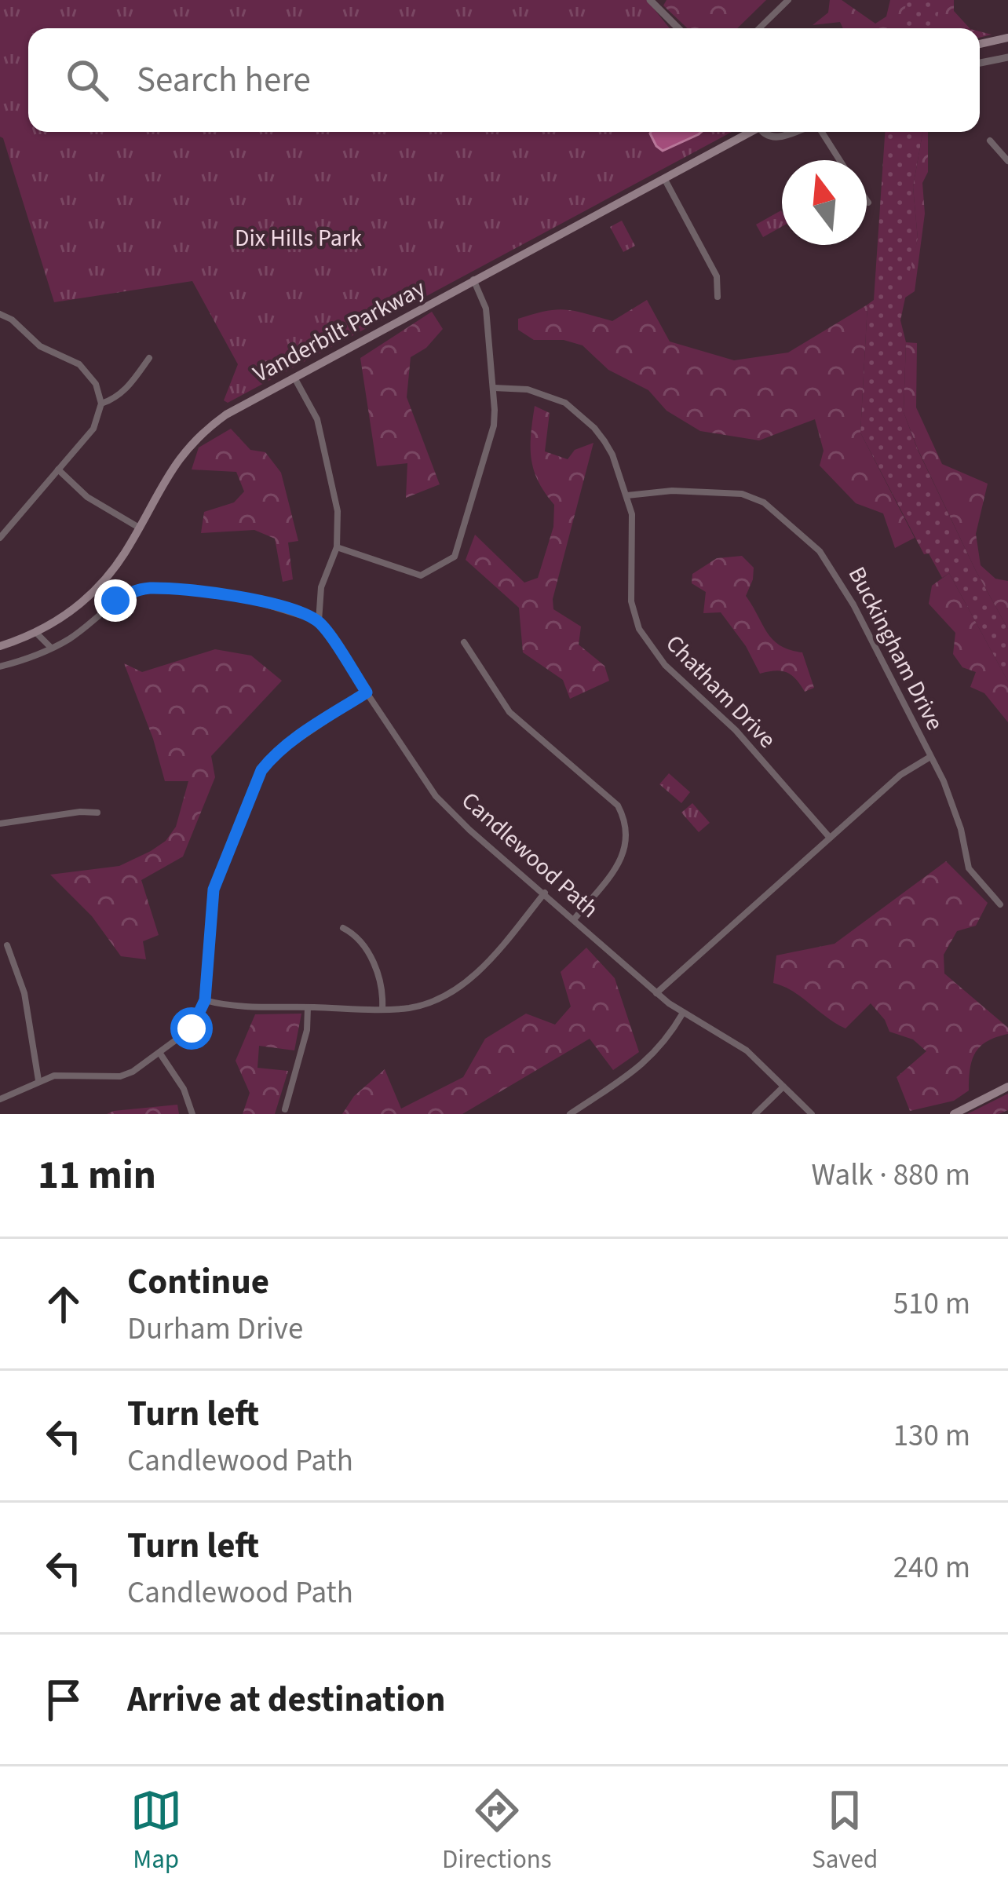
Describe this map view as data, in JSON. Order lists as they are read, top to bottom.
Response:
{
  "streets": {
    "main road": ["Vanderbilt Parkway"],
    "street": ["Buckingham Drive", "Chatham Drive", "Candlewood Path"]
  },
  "crossings": [
    ["Buckingham Drive", "Chatham Drive"]
  ],
  "parks": ["Dix Hills Park"],
  "north": "top",
  "page": {
    "search": "Search here",
    "heading": ["11 min", "Walk · 880 m"],
    "list": [
      ["Continue", "Durham Drive", "510 m"],
      ["Turn left", "Candlewood Path", "130 m"],
      ["Turn left", "Candlewood Path", "240 m"],
      "Arrive at destination"
    ],
    "nav": ["Map", "Directions", "Saved"]
  }
}
